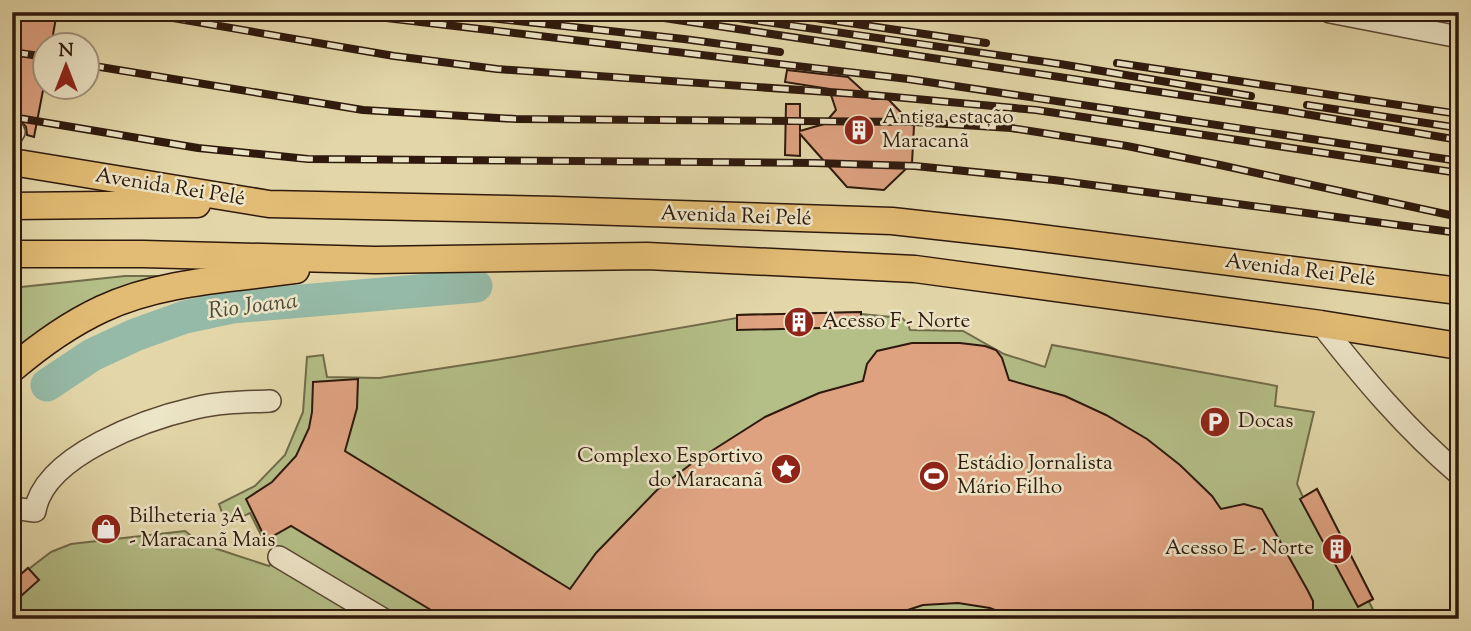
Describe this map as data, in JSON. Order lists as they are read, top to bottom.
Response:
{
  "streets": {
    "main road": ["Avenida Rei Pelé"]
  },
  "water": ["Rio Joana"],
  "places": {
    "building": ["Antiga estação Maracanã", "Acesso F - Norte", "Acesso E - Norte"],
    "parking": ["Docas"],
    "place": ["Complexo Esportivo do Maracanã"],
    "sports": ["Estádio Jornalista Mário Filho"],
    "shop": ["Bilheteria 3A - Maracanã Mais"]
  },
  "north": "top"
}
